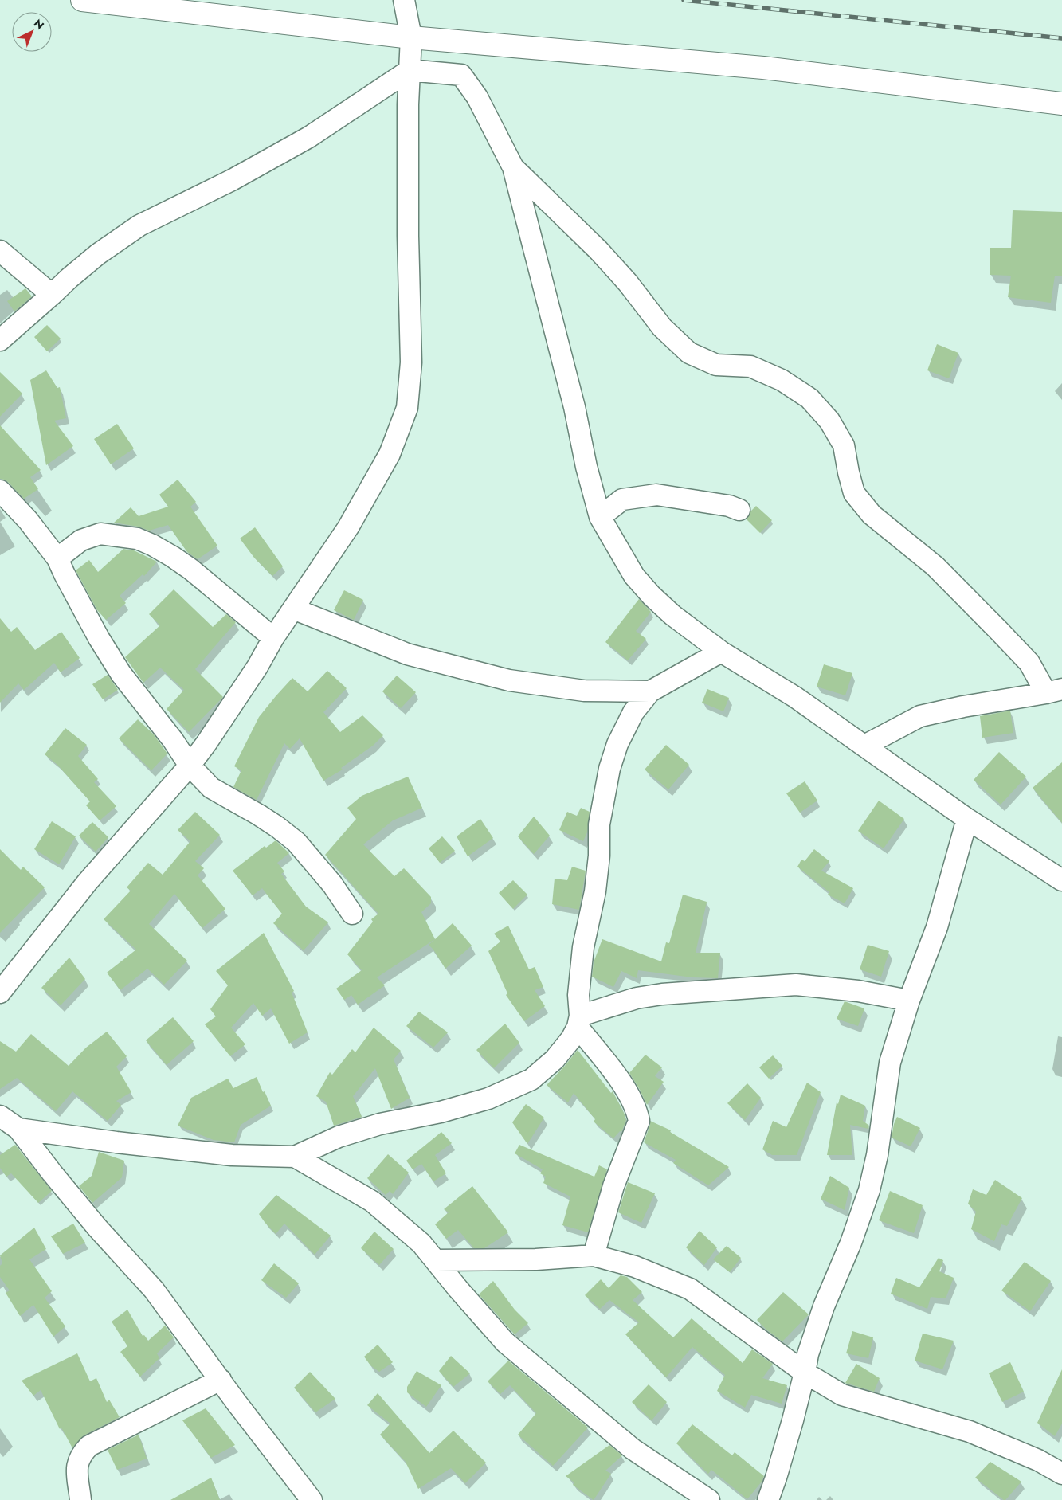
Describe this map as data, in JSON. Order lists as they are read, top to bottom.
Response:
{
  "north": "top right"
}
